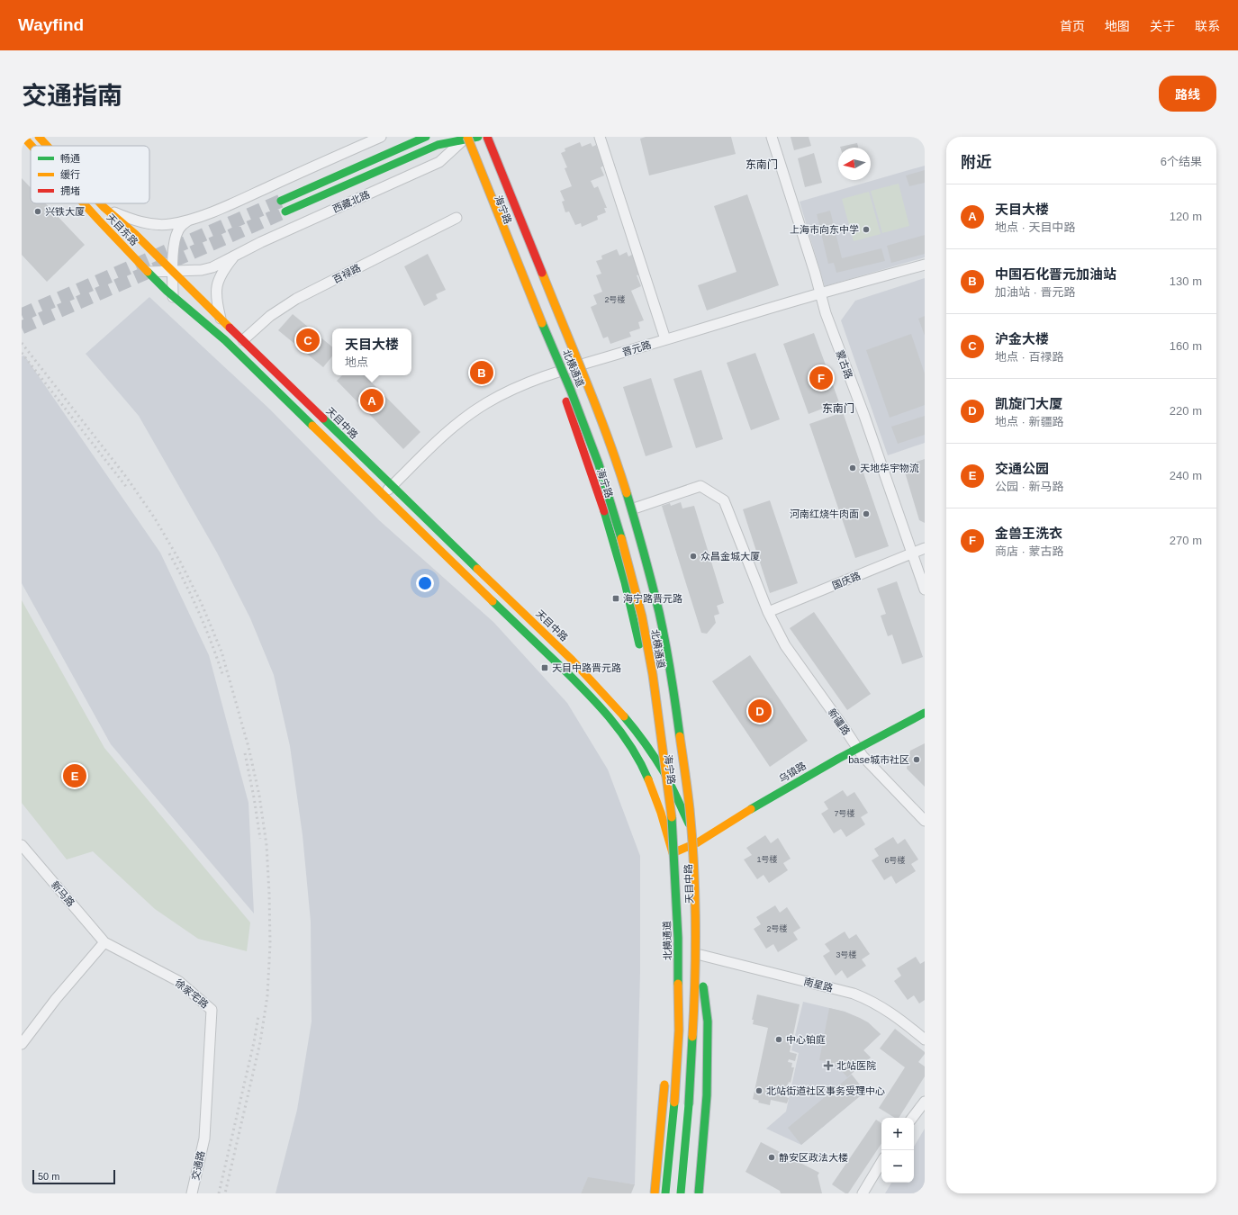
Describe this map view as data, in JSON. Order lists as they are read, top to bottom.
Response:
{
  "streets": {
    "main road": [
      "西藏北路",
      "海宁路",
      "天目东路",
      "北横通道",
      "天目中路",
      "乌镇路"
    ],
    "street": [
      "百禄路",
      "晋元路",
      "蒙古路",
      "国庆路",
      "新疆路",
      "新马路",
      "南星路",
      "徐家宅路",
      "交通路"
    ]
  },
  "crossings": [
    ["西藏北路", "海宁路"],
    ["西藏北路", "天目东路"],
    ["西藏北路", "北横通道"],
    ["西藏北路", "天目中路"],
    ["海宁路", "晋元路"],
    ["海宁路", "北横通道"],
    ["海宁路", "天目中路"],
    ["海宁路", "新疆路"],
    ["海宁路", "乌镇路"],
    ["天目东路", "天目中路"],
    ["百禄路", "天目中路"],
    ["晋元路", "蒙古路"],
    ["晋元路", "天目中路"],
    ["蒙古路", "国庆路"],
    ["天目中路", "乌镇路"],
    ["天目中路", "南星路"],
    ["国庆路", "新疆路"],
    ["新疆路", "乌镇路"],
    ["新马路", "徐家宅路"],
    ["徐家宅路", "交通路"]
  ],
  "districts": ["东南门", "东南门"],
  "places": {
    "other": [
      "兴铁大厦",
      "上海市向东中学",
      "天地华宇物流",
      "河南红烧牛肉面",
      "众昌金城大厦",
      "base城市社区",
      "中心铂庭",
      "北站街道社区事务受理中心",
      "静安区政法大楼"
    ],
    "transit": ["海宁路晋元路", "天目中路晋元路"],
    "health": ["北站医院"]
  },
  "house_numbers": [
    "2号楼",
    "7号楼",
    "1号楼",
    "6号楼",
    "2号楼",
    "3号楼"
  ],
  "legend": ["畅通", "缓行", "拥堵"],
  "scale_bar": "50 m",
  "north": "left",
  "page": {
    "header": "Wayfind",
    "nav": [
      "首页",
      "地图",
      "关于",
      "联系"
    ],
    "title": "交通指南",
    "buttons": "路线",
    "heading": ["附近", "6个结果"],
    "list": [
      {
        "mark": "A",
        "name": "天目大楼",
        "note": "地点 · 天目中路",
        "value": "120 m"
      },
      {
        "mark": "B",
        "name": "中国石化晋元加油站",
        "note": "加油站 · 晋元路",
        "value": "130 m"
      },
      {
        "mark": "C",
        "name": "沪金大楼",
        "note": "地点 · 百禄路",
        "value": "160 m"
      },
      {
        "mark": "D",
        "name": "凯旋门大厦",
        "note": "地点 · 新疆路",
        "value": "220 m"
      },
      {
        "mark": "E",
        "name": "交通公园",
        "note": "公园 · 新马路",
        "value": "240 m"
      },
      {
        "mark": "F",
        "name": "金兽王洗衣",
        "note": "商店 · 蒙古路",
        "value": "270 m"
      }
    ],
    "pins": [
      "C",
      "B",
      "F",
      "A",
      "D",
      "E"
    ],
    "popup": ["天目大楼", "地点"],
    "map_buttons": ["+", "−"],
    "scale": "50 m"
  }
}
